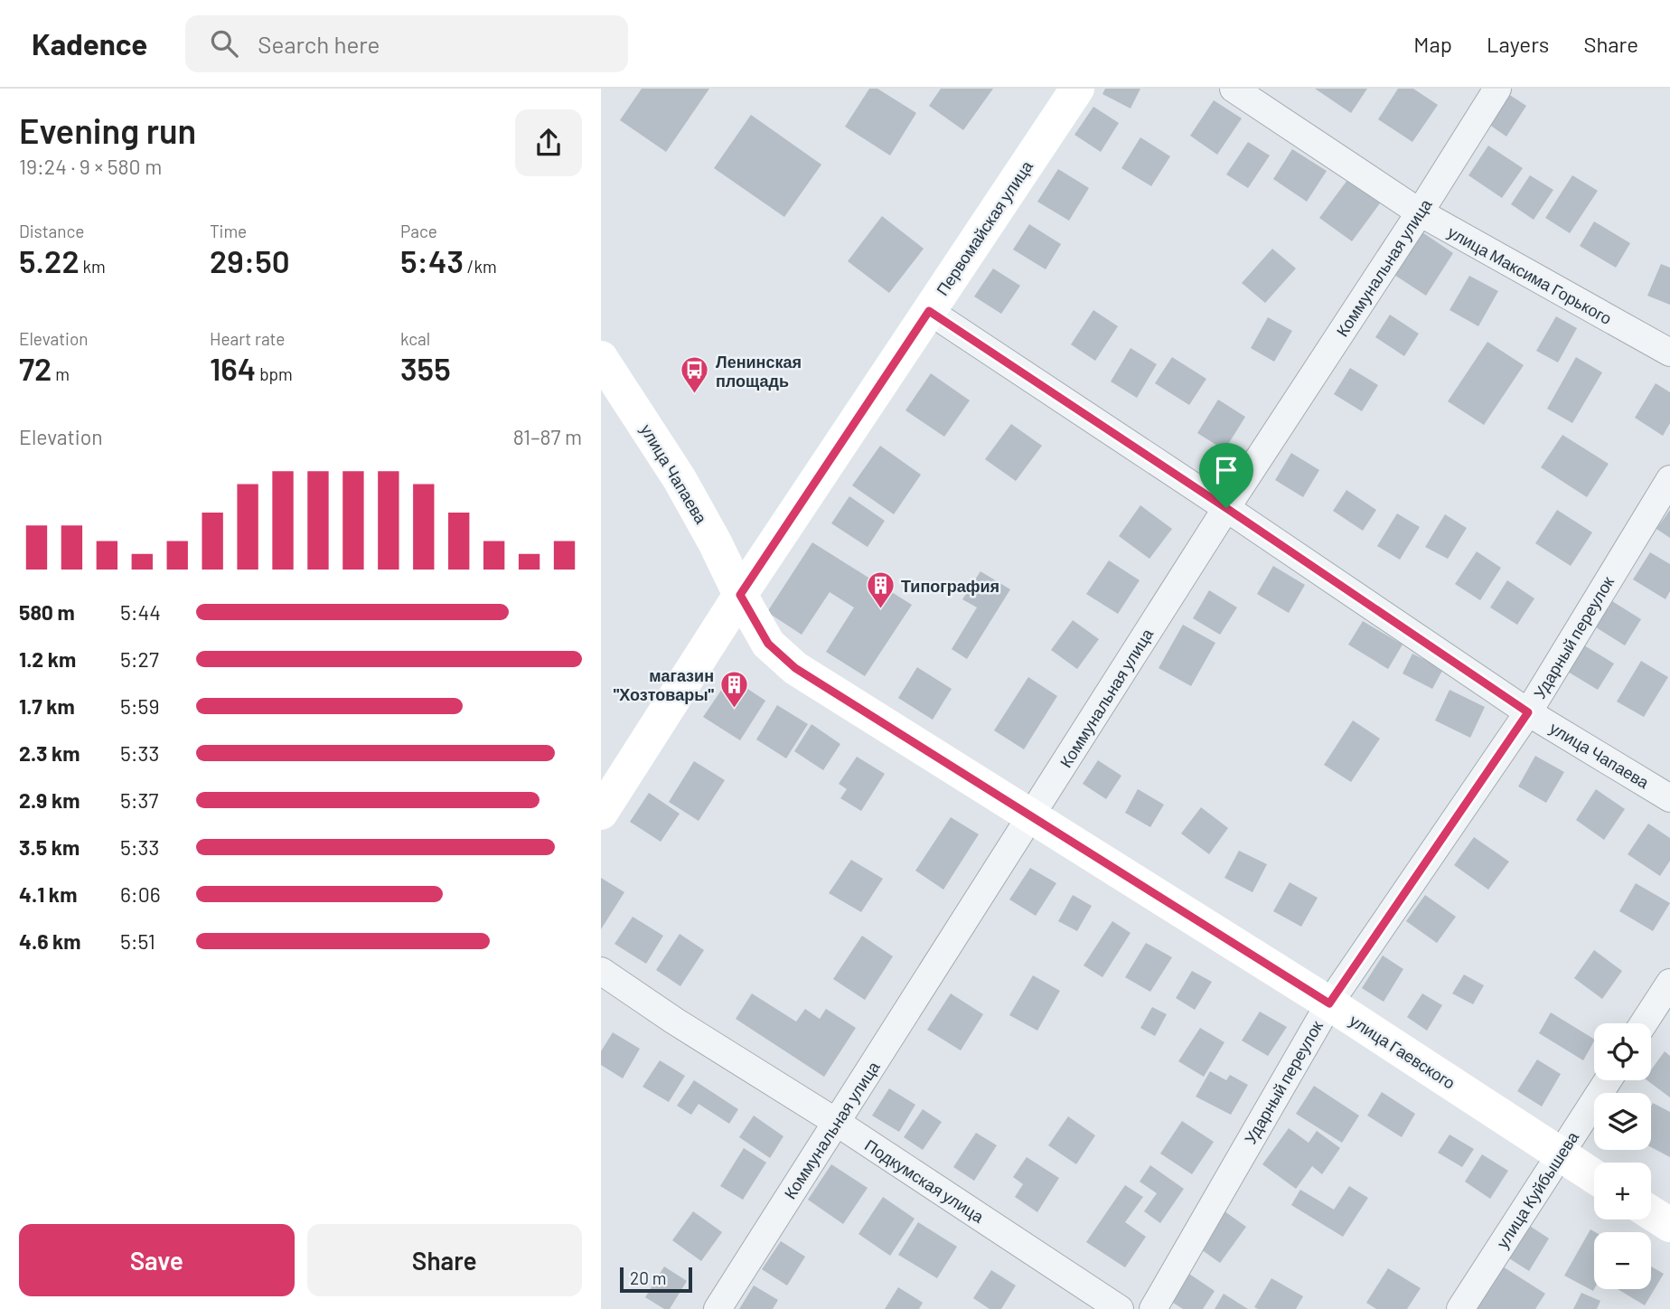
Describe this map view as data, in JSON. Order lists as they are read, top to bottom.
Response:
{
  "streets": {
    "main road": ["Первомайская улица", "улица Чапаева", "улица Гаевского"],
    "street": [
      "Коммунальная улица",
      "улица Максима Горького",
      "Ударный переулок",
      "Подкумская улица",
      "улица Куйбышева"
    ]
  },
  "crossings": [
    ["Первомайская улица", "улица Чапаева"],
    ["Первомайская улица", "улица Гаевского"],
    ["Коммунальная улица", "улица Максима Горького"],
    ["Коммунальная улица", "улица Чапаева"],
    ["Коммунальная улица", "улица Гаевского"],
    ["Коммунальная улица", "Подкумская улица"],
    ["улица Чапаева", "Ударный переулок"],
    ["улица Чапаева", "улица Гаевского"],
    ["Ударный переулок", "улица Гаевского"],
    ["улица Гаевского", "улица Куйбышева"]
  ],
  "places": {
    "bus stop": ["Ленинская площадь"],
    "building": ["Типография", "магазин \"Хозтовары\""]
  },
  "scale_bar": "20 m",
  "page": {
    "header": "Kadence",
    "search": "Search here",
    "nav": ["Map", "Layers", "Share"],
    "heading": ["Evening run", "19:24 · 9 × 580 m"],
    "stats": [
      ["Distance", "5.22 km"],
      ["Time", "29:50"],
      ["Pace", "5:43 /km"],
      ["Elevation", "72 m"],
      ["Heart rate", "164 bpm"],
      ["kcal", "355"]
    ],
    "chart": ["Elevation", "81–87 m"],
    "list": [
      {
        "name": "580 m",
        "note": "5:44"
      },
      {
        "name": "1.2 km",
        "note": "5:27"
      },
      {
        "name": "1.7 km",
        "note": "5:59"
      },
      {
        "name": "2.3 km",
        "note": "5:33"
      },
      {
        "name": "2.9 km",
        "note": "5:37"
      },
      {
        "name": "3.5 km",
        "note": "5:33"
      },
      {
        "name": "4.1 km",
        "note": "6:06"
      },
      {
        "name": "4.6 km",
        "note": "5:51"
      }
    ],
    "map_buttons": ["+", "−"],
    "buttons": ["Save", "Share"],
    "scale": "20 m"
  }
}
